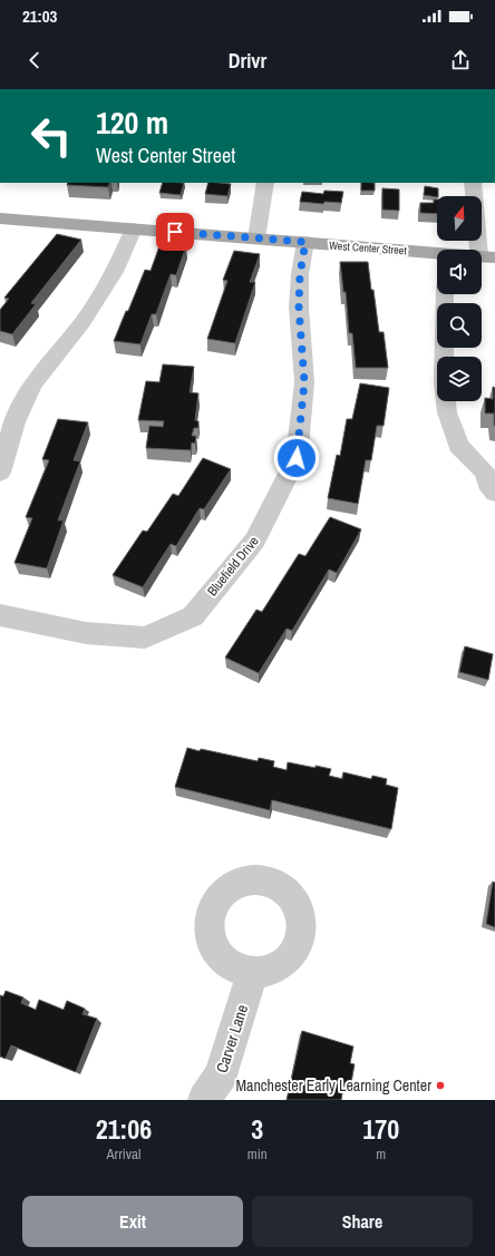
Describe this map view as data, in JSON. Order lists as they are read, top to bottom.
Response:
{
  "streets": {
    "main road": ["West Center Street"],
    "street": ["Bluefield Drive", "Carver Lane"]
  },
  "crossings": [
    ["West Center Street", "Bluefield Drive"]
  ],
  "places": ["Manchester Early Learning Center"],
  "north": "top",
  "page": {
    "status": "21:03",
    "header": "Drivr",
    "turn": ["120 m", "West Center Street"],
    "eta": [
      "21:06",
      "Arrival",
      "3",
      "min",
      "170",
      "m"
    ],
    "buttons": ["Exit", "Share"]
  }
}
